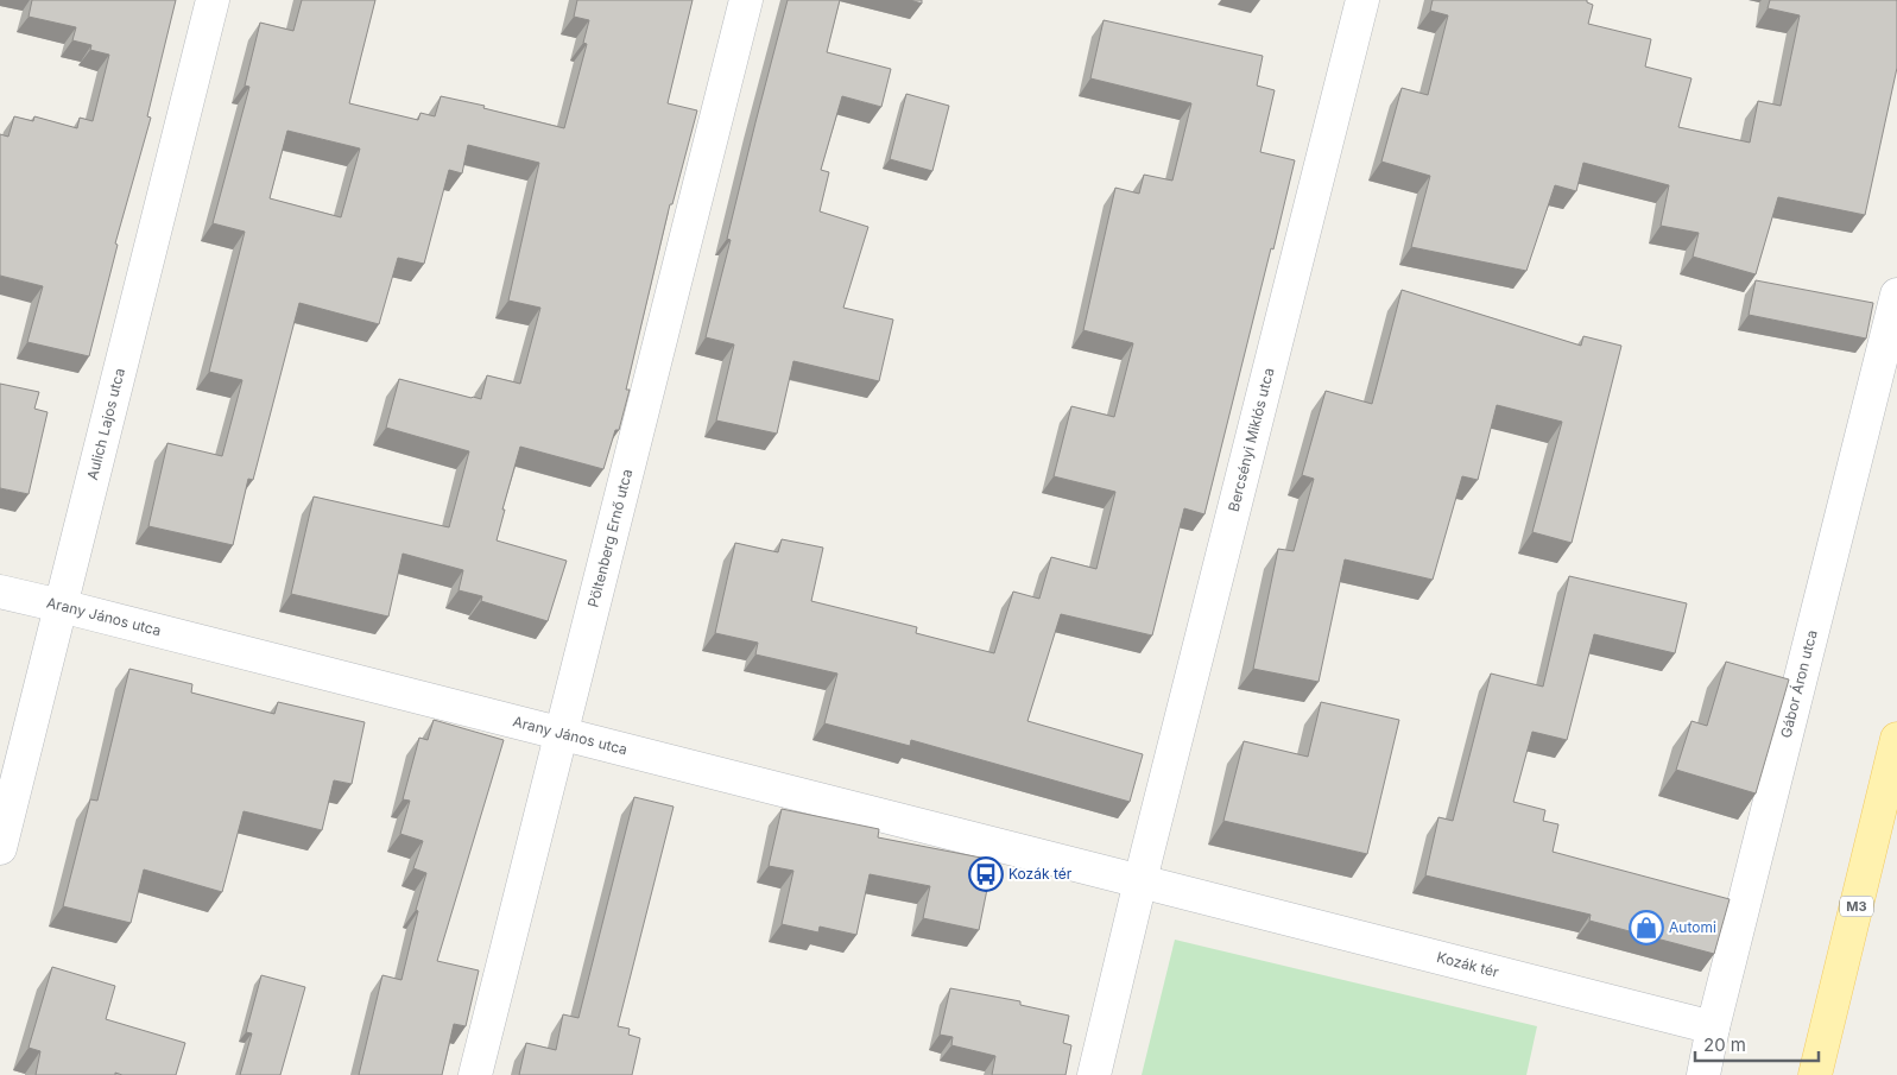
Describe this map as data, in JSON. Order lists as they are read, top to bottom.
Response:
{
  "streets": {
    "main road": ["M3"],
    "street": [
      "Aulich Lajos utca",
      "Bercsényi Miklós utca",
      "Pöltenberg Ernő utca",
      "Arany János utca",
      "Gábor Áron utca",
      "Kozák tér"
    ]
  },
  "crossings": [
    ["Aulich Lajos utca", "Arany János utca"],
    ["Bercsényi Miklós utca", "Arany János utca"],
    ["Bercsényi Miklós utca", "Kozák tér"],
    ["Pöltenberg Ernő utca", "Arany János utca"],
    ["Arany János utca", "Kozák tér"],
    ["Gábor Áron utca", "Kozák tér"]
  ],
  "places": {
    "bus stop": ["Kozák tér"],
    "shop": ["Automi"]
  },
  "scale_bar": "20 m"
}
